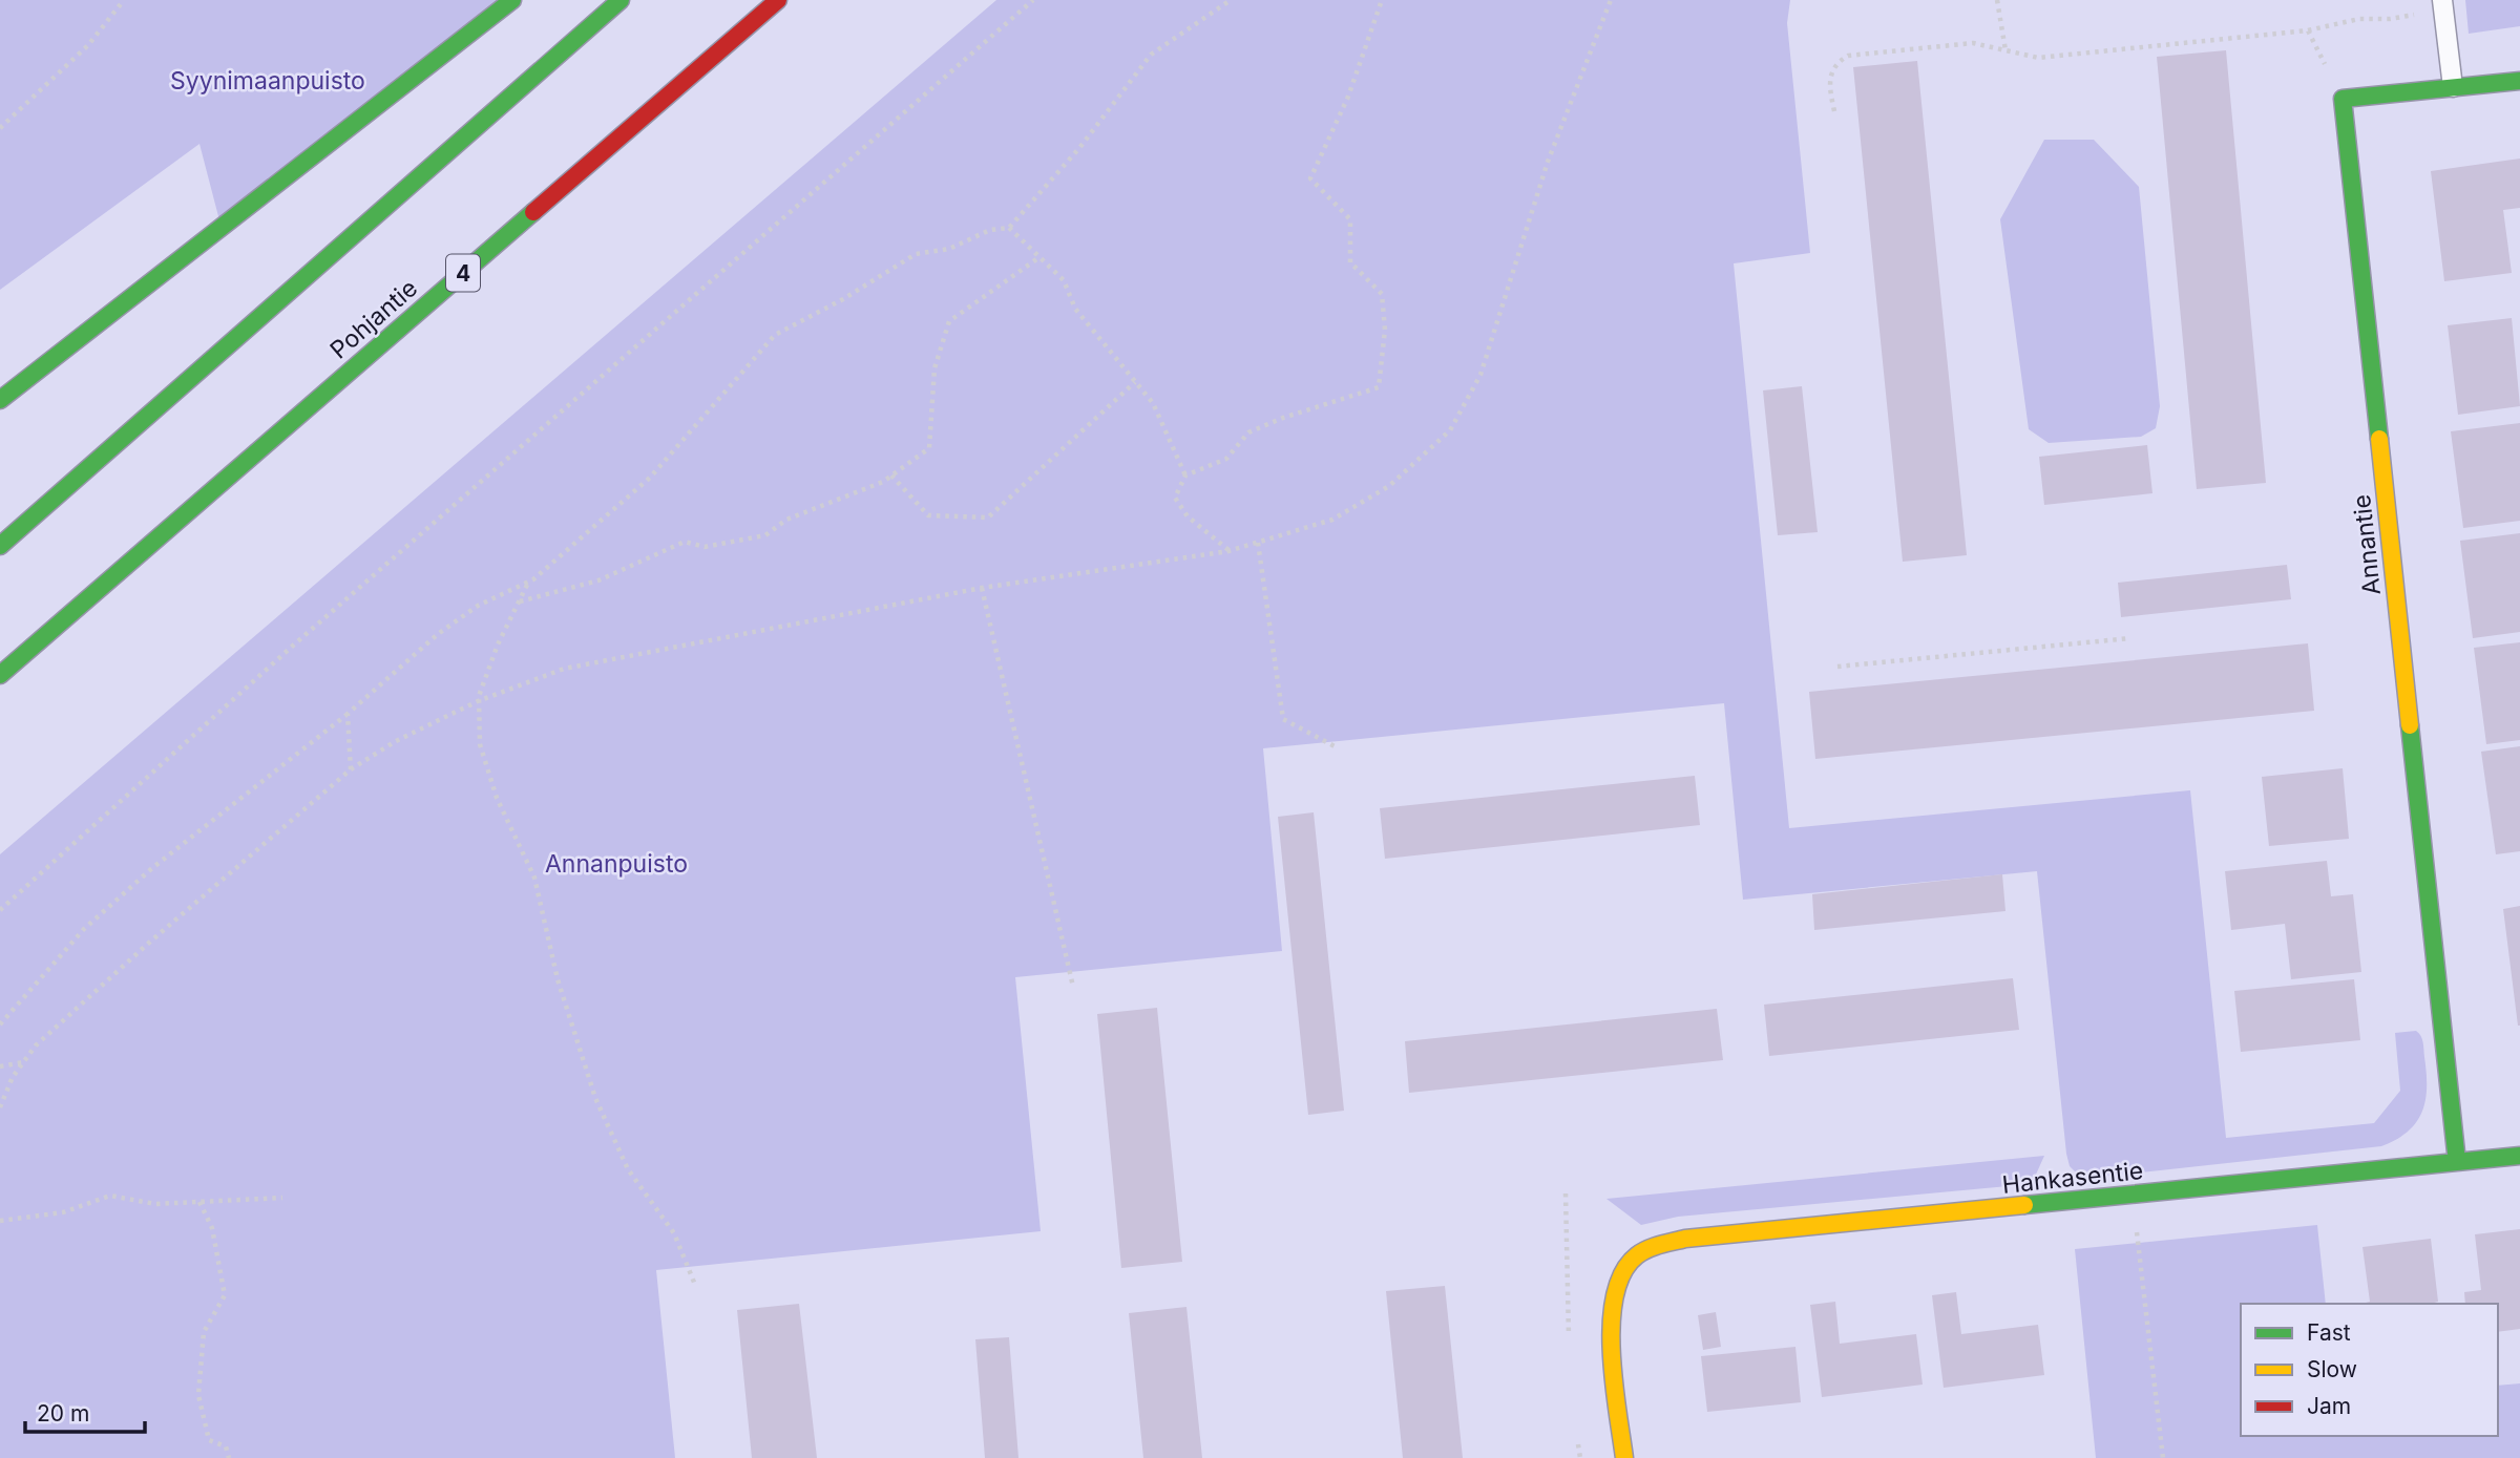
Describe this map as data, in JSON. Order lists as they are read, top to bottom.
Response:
{
  "streets": {
    "main road": [
      "4",
      "Pohjantie",
      "Annantie",
      "Hankasentie"
    ]
  },
  "crossings": [
    ["Annantie", "Hankasentie"]
  ],
  "parks": ["Syynimaanpuisto", "Annanpuisto"],
  "legend": ["Fast", "Slow", "Jam"],
  "scale_bar": "20 m"
}
